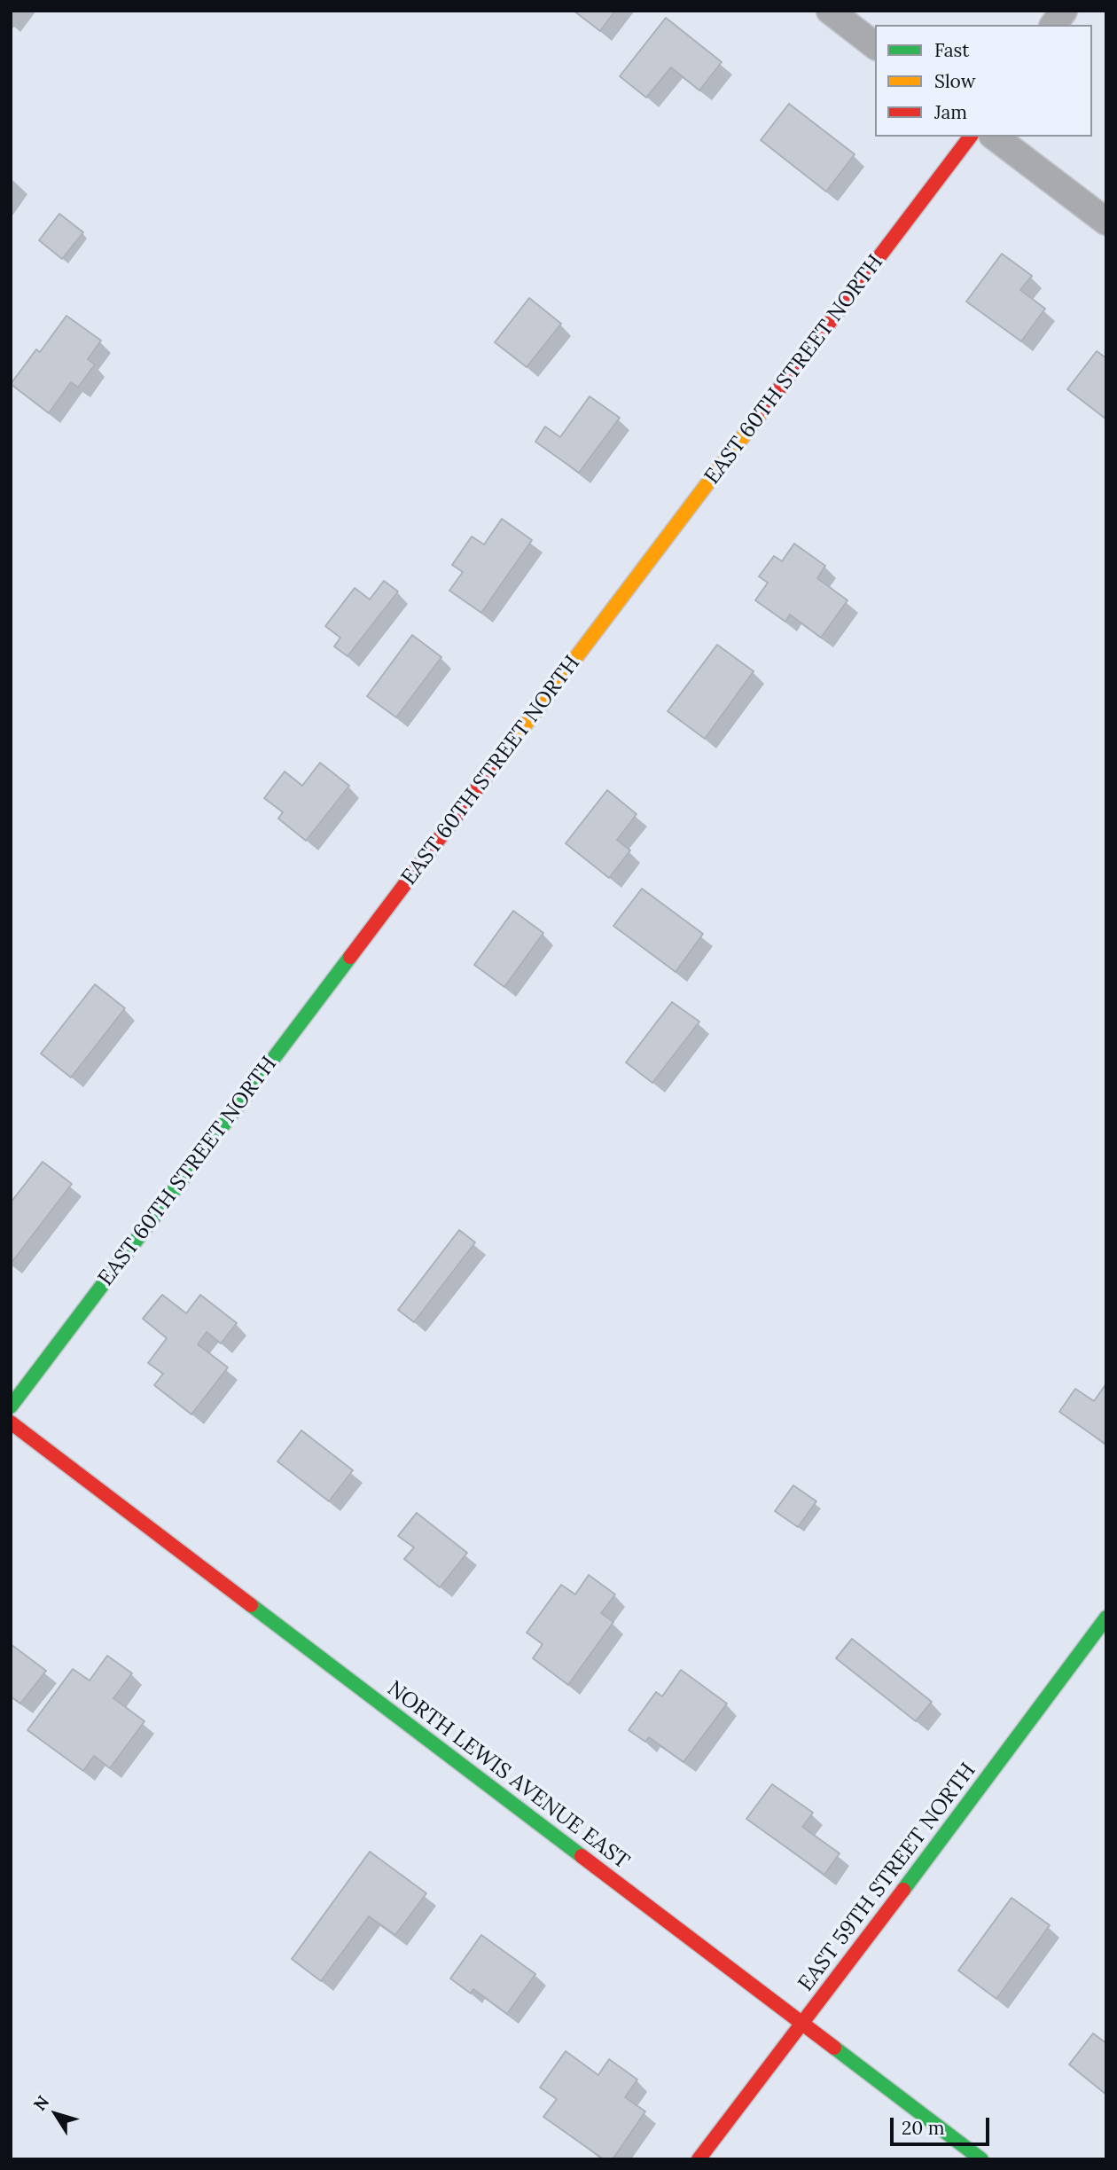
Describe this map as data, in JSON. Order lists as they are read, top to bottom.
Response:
{
  "streets": {
    "street": ["EAST 60TH STREET NORTH", "NORTH LEWIS AVENUE EAST", "EAST 59TH STREET NORTH"]
  },
  "crossings": [
    ["NORTH LEWIS AVENUE EAST", "EAST 59TH STREET NORTH"]
  ],
  "legend": ["Fast", "Slow", "Jam"],
  "scale_bar": "20 m",
  "north": "top left"
}
